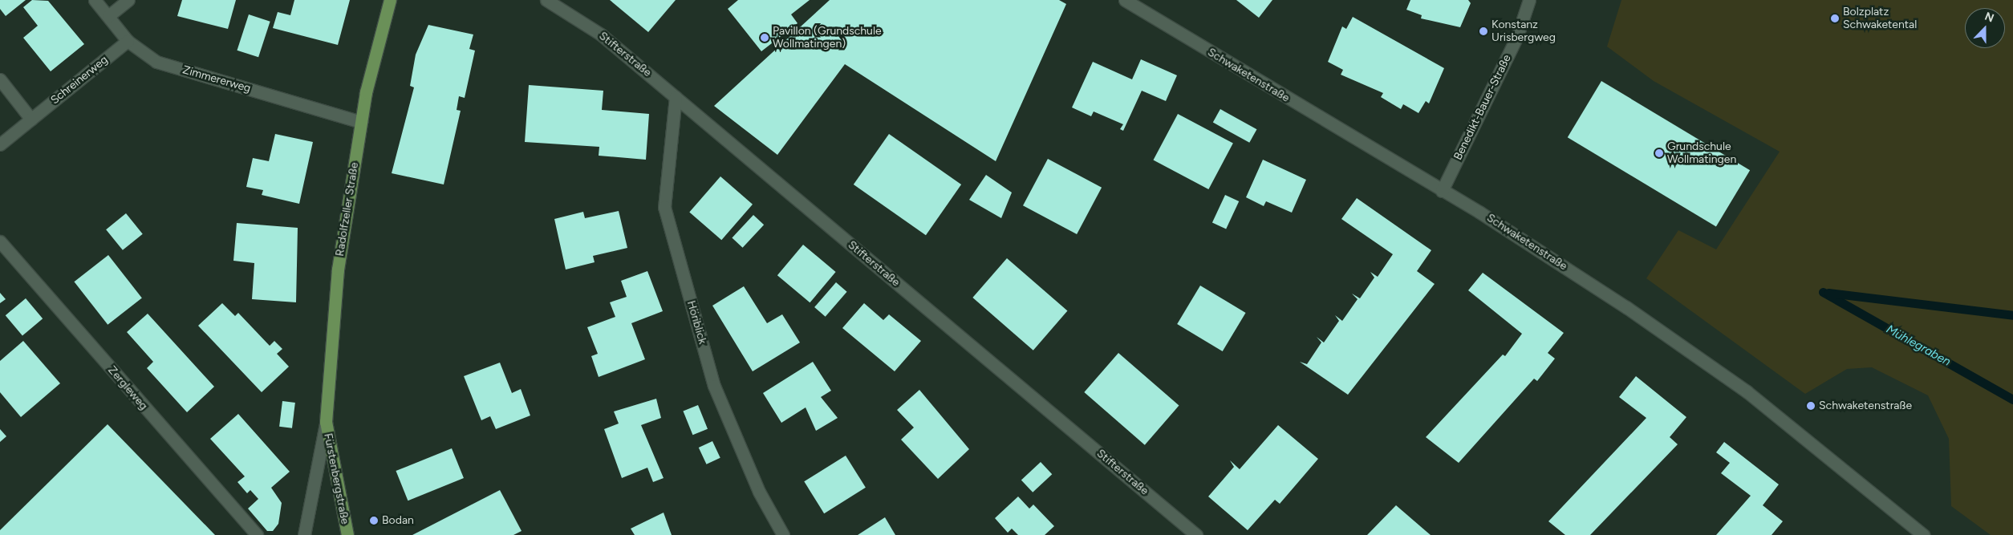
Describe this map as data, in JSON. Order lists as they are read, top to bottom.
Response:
{
  "streets": {
    "main road": ["Radolfzeller Straße", "Fürstenbergstraße"],
    "street": [
      "Stifterstraße",
      "Schwaketenstraße",
      "Zimmererweg",
      "Schreinerweg",
      "Benedikt-Bauer-Straße",
      "Höriblick",
      "Zergleweg"
    ]
  },
  "crossings": [
    ["Stifterstraße", "Höriblick"],
    ["Schwaketenstraße", "Benedikt-Bauer-Straße"],
    ["Zimmererweg", "Schreinerweg"],
    ["Zimmererweg", "Radolfzeller Straße"],
    ["Radolfzeller Straße", "Fürstenbergstraße"]
  ],
  "water": ["Mühlegraben"],
  "places": [
    "Bolzplatz Schwaketental",
    "Konstanz Urisbergweg",
    "Pavillon (Grundschule Wollmatingen)",
    "Grundschule Wollmatingen",
    "Schwaketenstraße",
    "Bodan"
  ],
  "north": "top"
}
